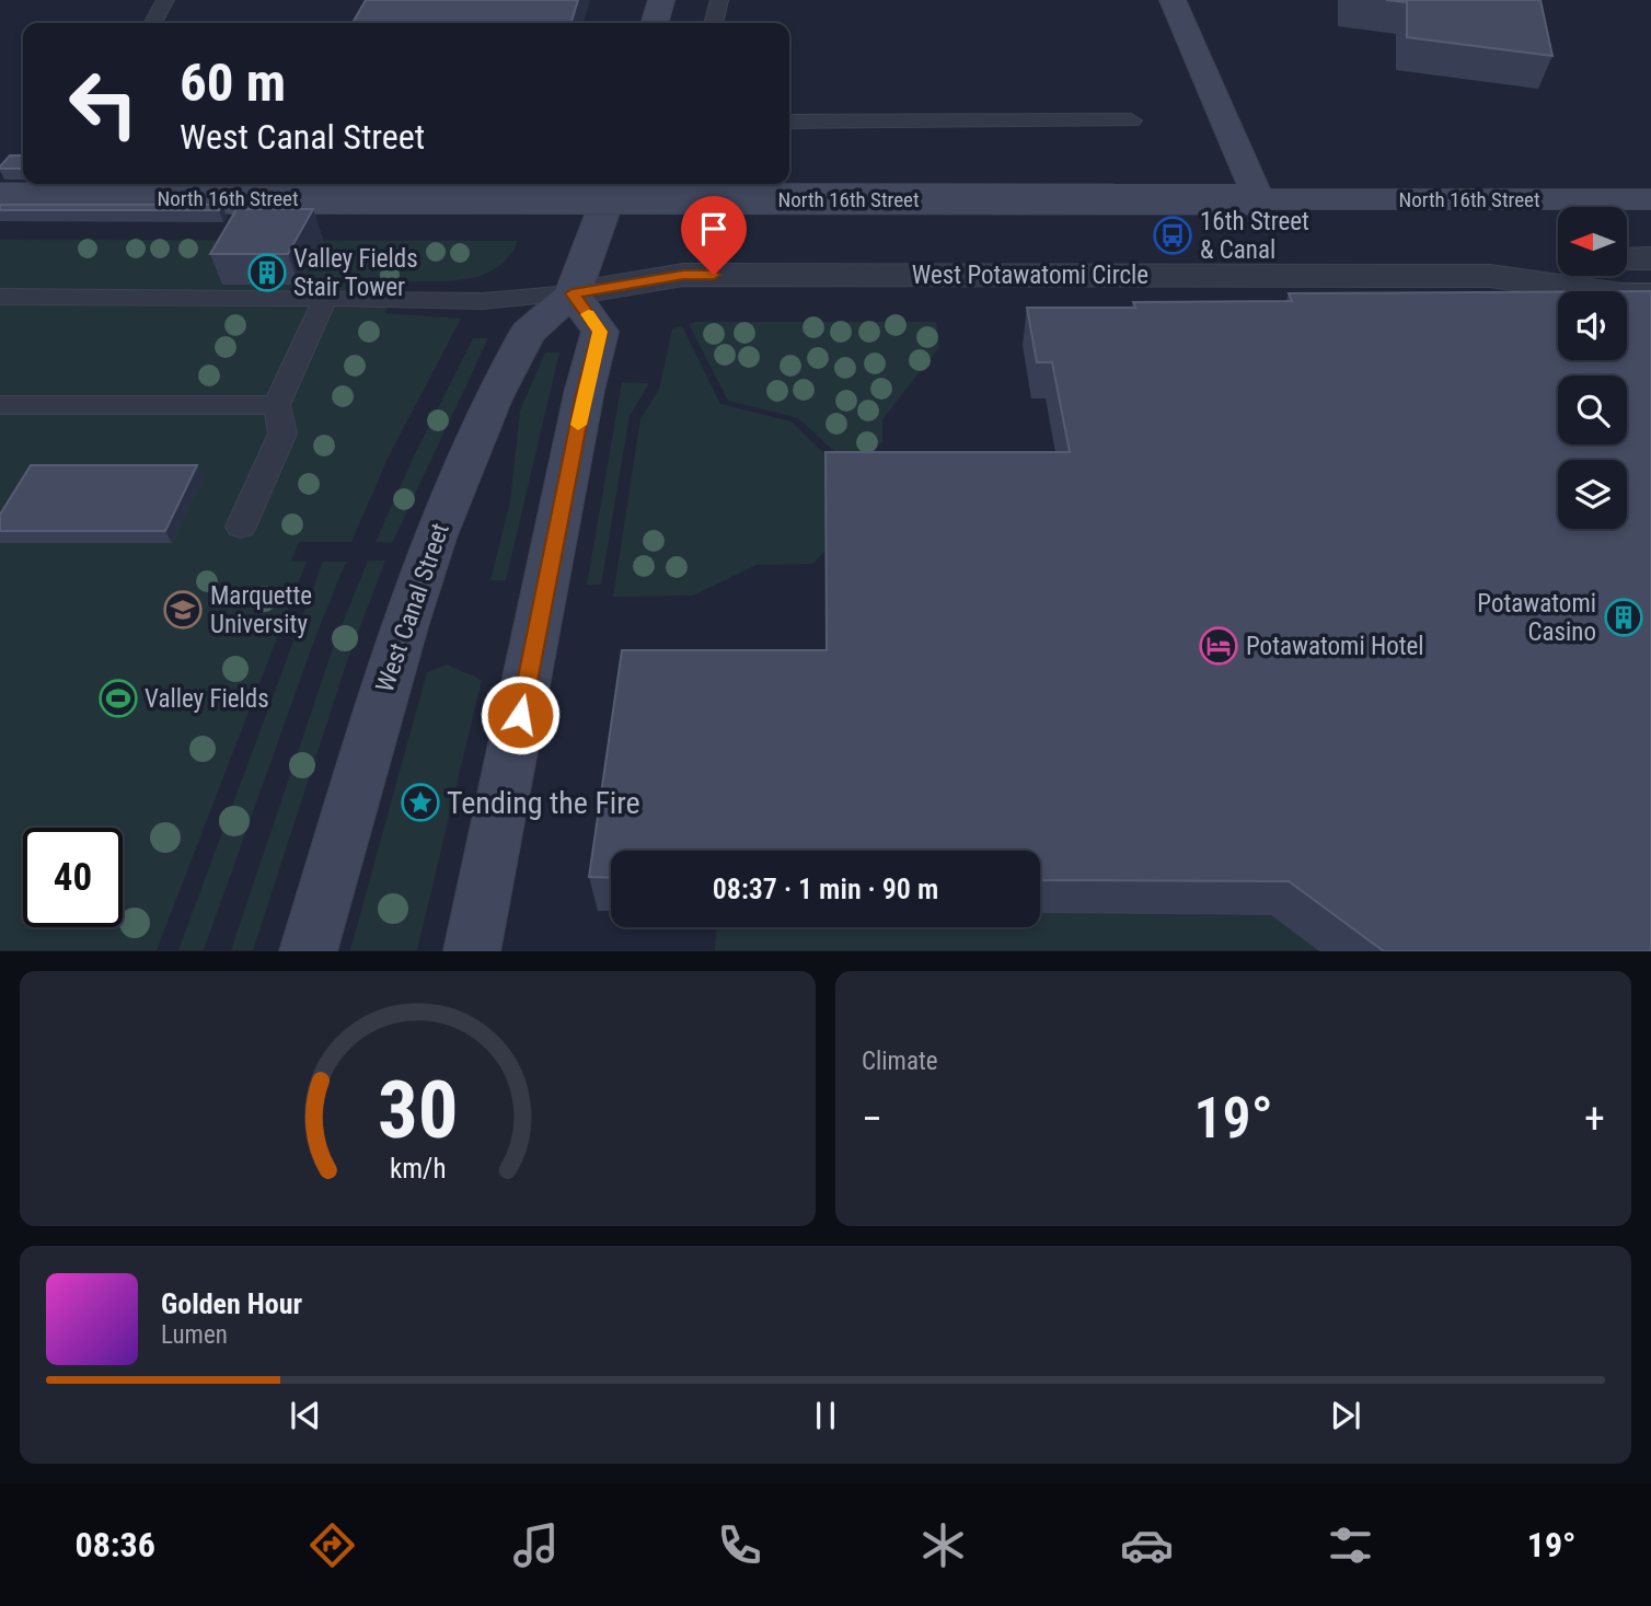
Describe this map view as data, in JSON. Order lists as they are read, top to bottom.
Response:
{
  "streets": {
    "street": ["North 16th Street", "West Potawatomi Circle", "West Canal Street"]
  },
  "crossings": [
    ["West Potawatomi Circle", "West Canal Street"]
  ],
  "places": {
    "bus stop": ["16th Street & Canal"],
    "building": ["Valley Fields Stair Tower", "Potawatomi Casino"],
    "school or university": ["Marquette University"],
    "hotel": ["Potawatomi Hotel"],
    "sports": ["Valley Fields"],
    "place": ["Tending the Fire"]
  },
  "north": "left",
  "page": {
    "turn": ["60 m", "West Canal Street"],
    "limit": "40",
    "trip": "08:37 · 1 min · 90 m",
    "tile": "Climate",
    "heat": ["−", "19°", "+"],
    "song": ["Golden Hour", "Lumen"],
    "tabs": ["08:36", "19°"],
    "gauge": ["30", "km/h"]
  }
}
